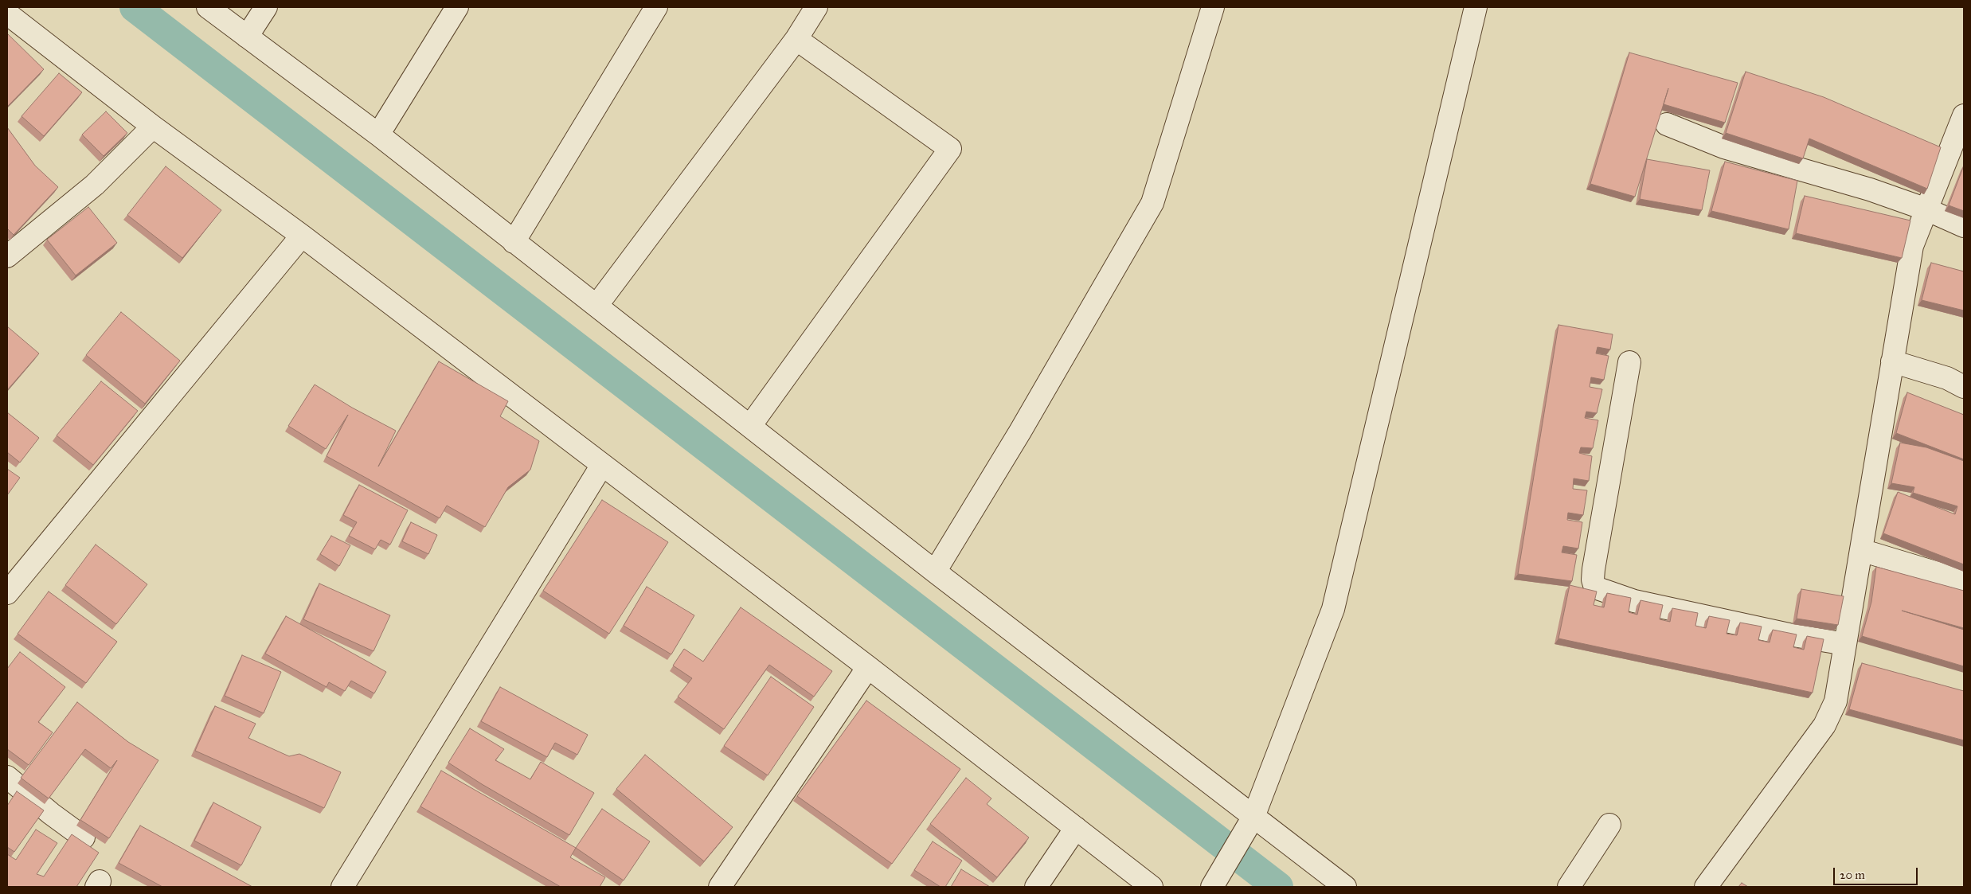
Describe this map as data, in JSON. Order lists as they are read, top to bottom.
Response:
{
  "scale_bar": "20 m"
}
